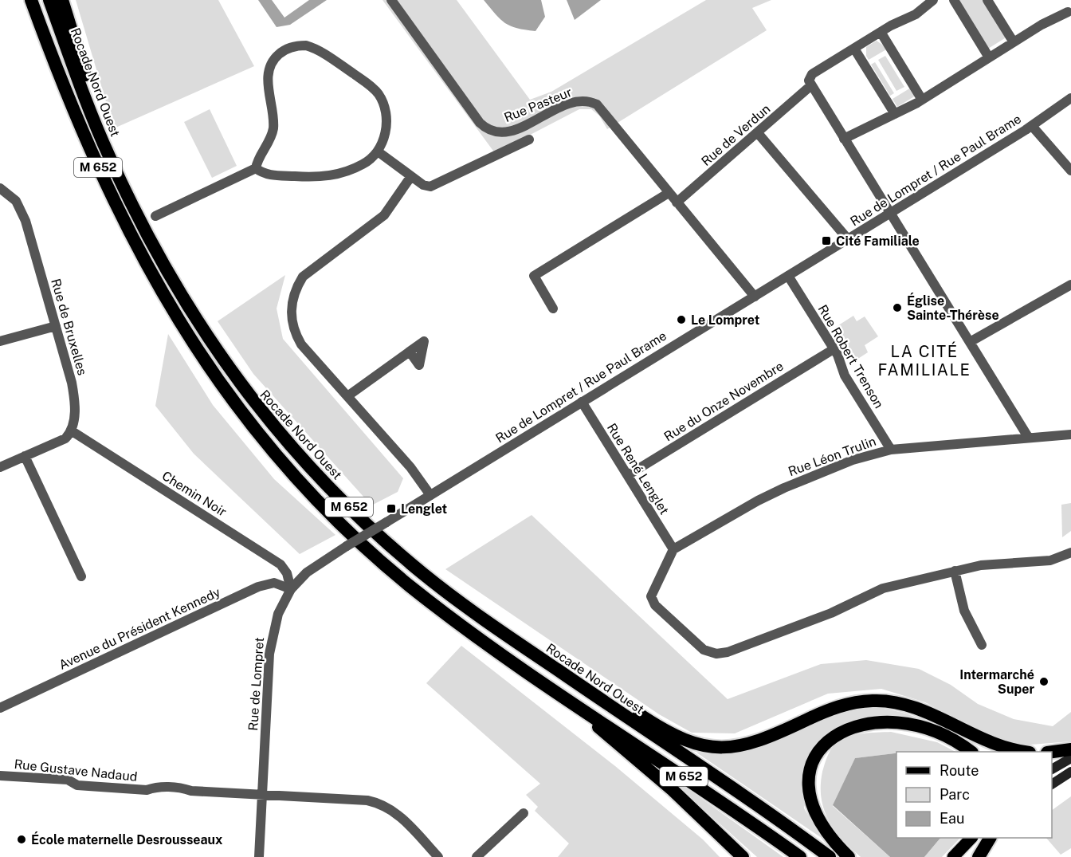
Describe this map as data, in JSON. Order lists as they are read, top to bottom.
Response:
{
  "streets": {
    "highway": ["Rocade Nord Ouest", "M 652"],
    "street": [
      "Rue Pasteur",
      "Rue de Verdun",
      "Rue de Lompret / Rue Paul Brame",
      "Rue de Bruxelles",
      "Rue Robert Trenson",
      "Rue du Onze Novembre",
      "Rue Léon Trulin",
      "Rue René Lenglet",
      "Chemin Noir",
      "Avenue du Président Kennedy",
      "Rue de Lompret",
      "Rue Gustave Nadaud"
    ]
  },
  "crossings": [
    ["Rue Pasteur", "Rue de Verdun"],
    ["Rue Pasteur", "Rue de Lompret / Rue Paul Brame"],
    ["Rue de Lompret / Rue Paul Brame", "Rue Robert Trenson"],
    ["Rue de Lompret / Rue Paul Brame", "Rue René Lenglet"],
    ["Rue de Lompret / Rue Paul Brame", "Rue de Lompret"],
    ["Rue de Bruxelles", "Chemin Noir"],
    ["Rue Robert Trenson", "Rue du Onze Novembre"],
    ["Rue Robert Trenson", "Rue Léon Trulin"],
    ["Rue du Onze Novembre", "Rue René Lenglet"],
    ["Rue Léon Trulin", "Rue René Lenglet"],
    ["Chemin Noir", "Avenue du Président Kennedy"],
    ["Chemin Noir", "Rue de Lompret"],
    ["Avenue du Président Kennedy", "Rue de Lompret"],
    ["Rue de Lompret", "Rue Gustave Nadaud"]
  ],
  "districts": ["LA CITÉ FAMILIALE"],
  "places": {
    "transit": ["Cité Familiale", "Lenglet"],
    "other": [
      "Église Sainte-Thérèse",
      "Le Lompret",
      "Intermarché Super",
      "École maternelle Desrousseaux"
    ]
  },
  "legend": ["Route", "Parc", "Eau"]
}
